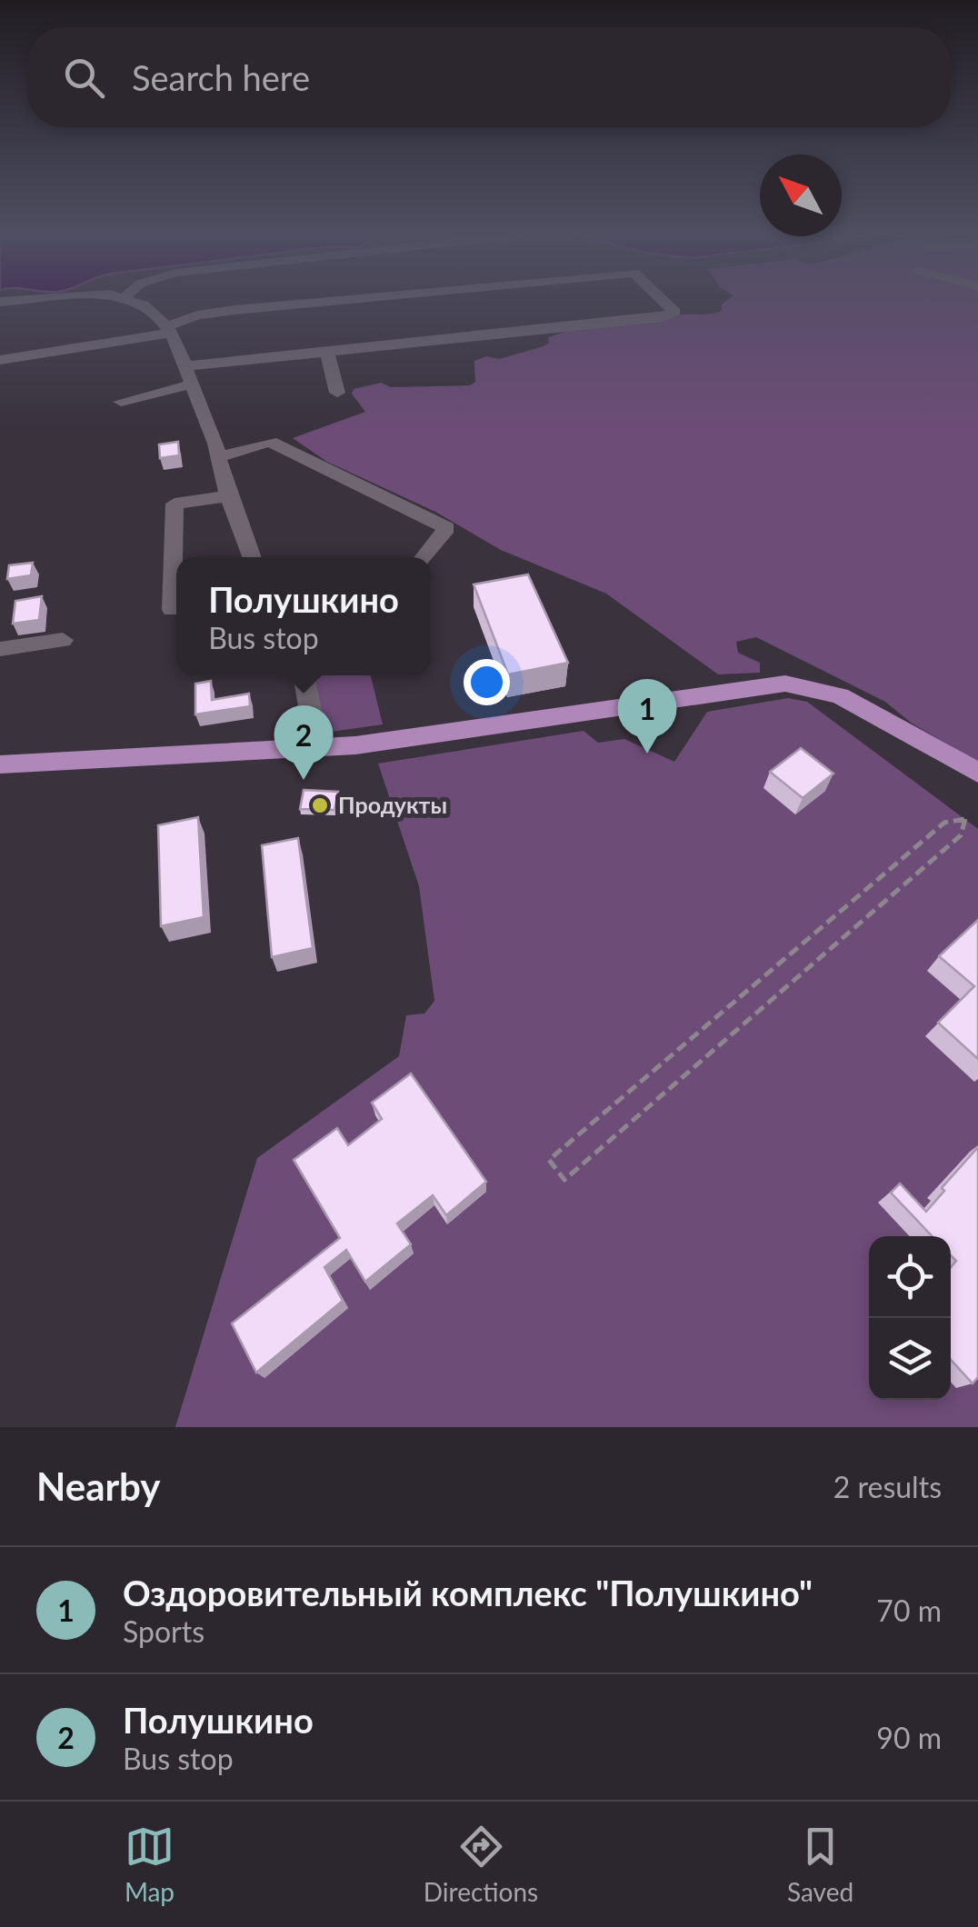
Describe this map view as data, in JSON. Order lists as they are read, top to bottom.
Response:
{
  "places": ["Продукты"],
  "north": "top left",
  "page": {
    "search": "Search here",
    "popup": ["Полушкино", "Bus stop"],
    "pins": ["1", "2"],
    "heading": ["Nearby", "2 results"],
    "list": [
      {
        "mark": "1",
        "name": "Оздоровительный комплекс \"Полушкино\"",
        "note": "Sports",
        "value": "70 m"
      },
      {
        "mark": "2",
        "name": "Полушкино",
        "note": "Bus stop",
        "value": "90 m"
      }
    ],
    "nav": ["Map", "Directions", "Saved"]
  }
}
